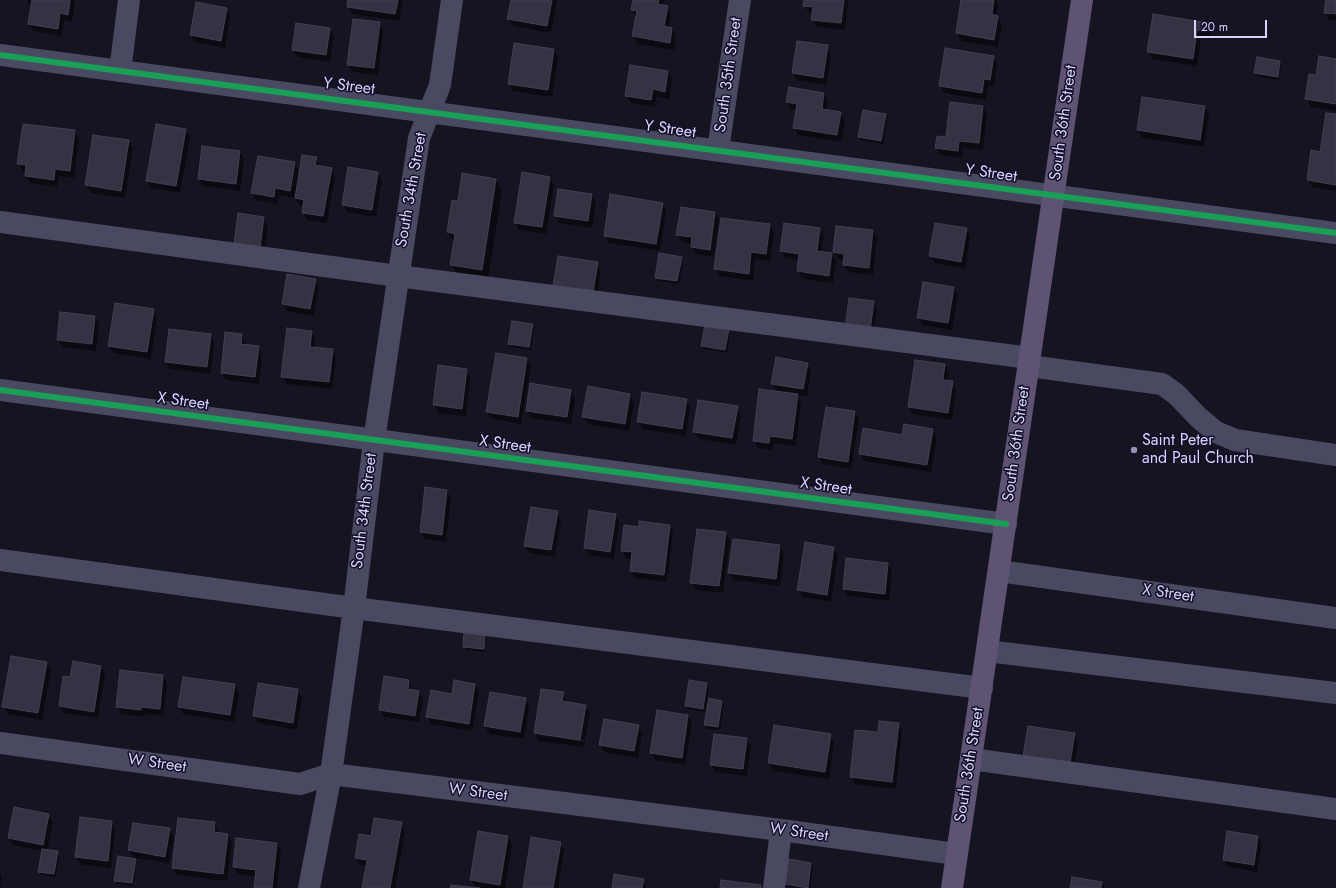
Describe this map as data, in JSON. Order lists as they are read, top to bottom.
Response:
{
  "streets": {
    "main road": ["South 36th Street"],
    "street": [
      "South 35th Street",
      "Y Street",
      "South 34th Street",
      "X Street",
      "W Street"
    ]
  },
  "crossings": [
    ["South 35th Street", "Y Street"],
    ["Y Street", "South 36th Street"],
    ["Y Street", "South 34th Street"],
    ["South 36th Street", "X Street"],
    ["South 36th Street", "W Street"],
    ["South 34th Street", "X Street"],
    ["South 34th Street", "W Street"]
  ],
  "places": ["Saint Peter and Paul Church"],
  "scale_bar": "20 m"
}
